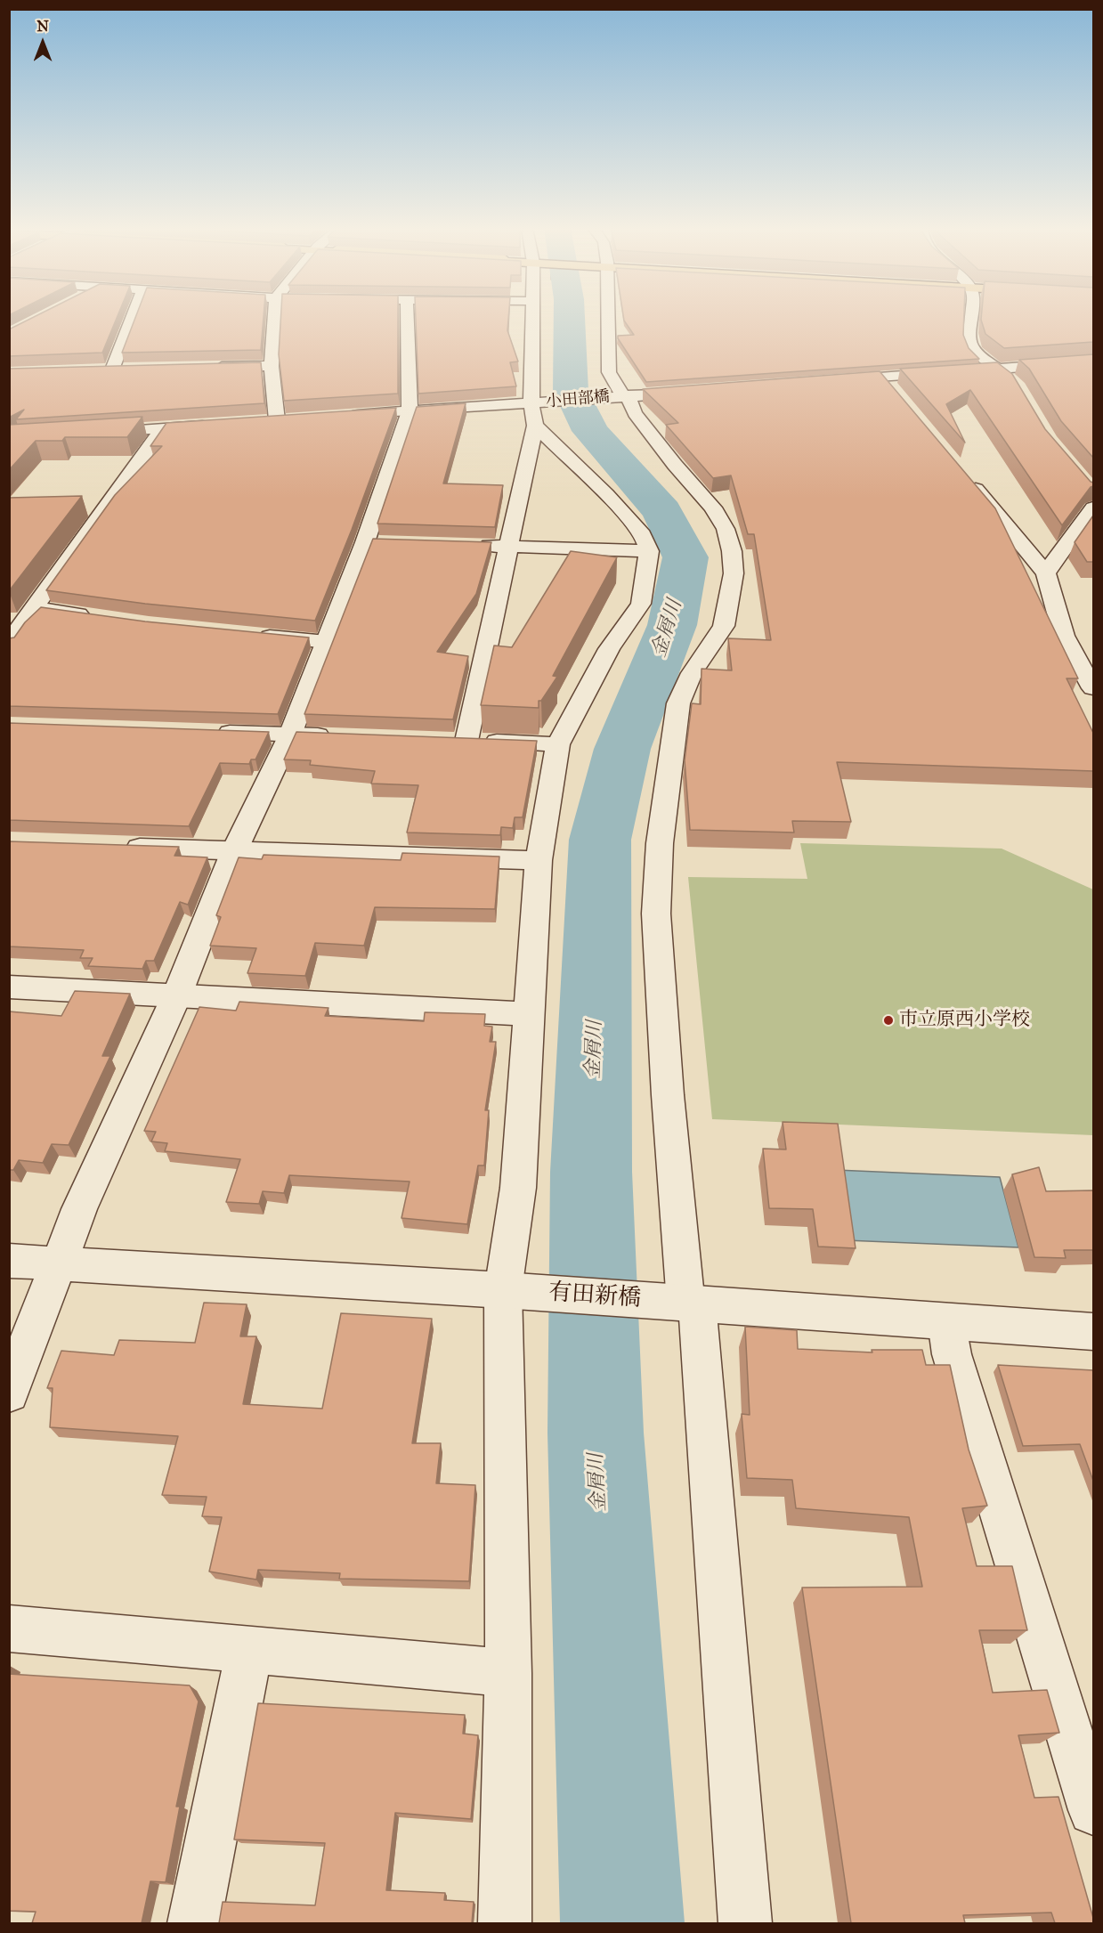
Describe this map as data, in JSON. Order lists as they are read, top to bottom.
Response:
{
  "streets": {
    "street": ["小田部橋", "有田新橋"]
  },
  "water": ["金屑川"],
  "places": ["市立原西小学校"],
  "north": "top"
}
